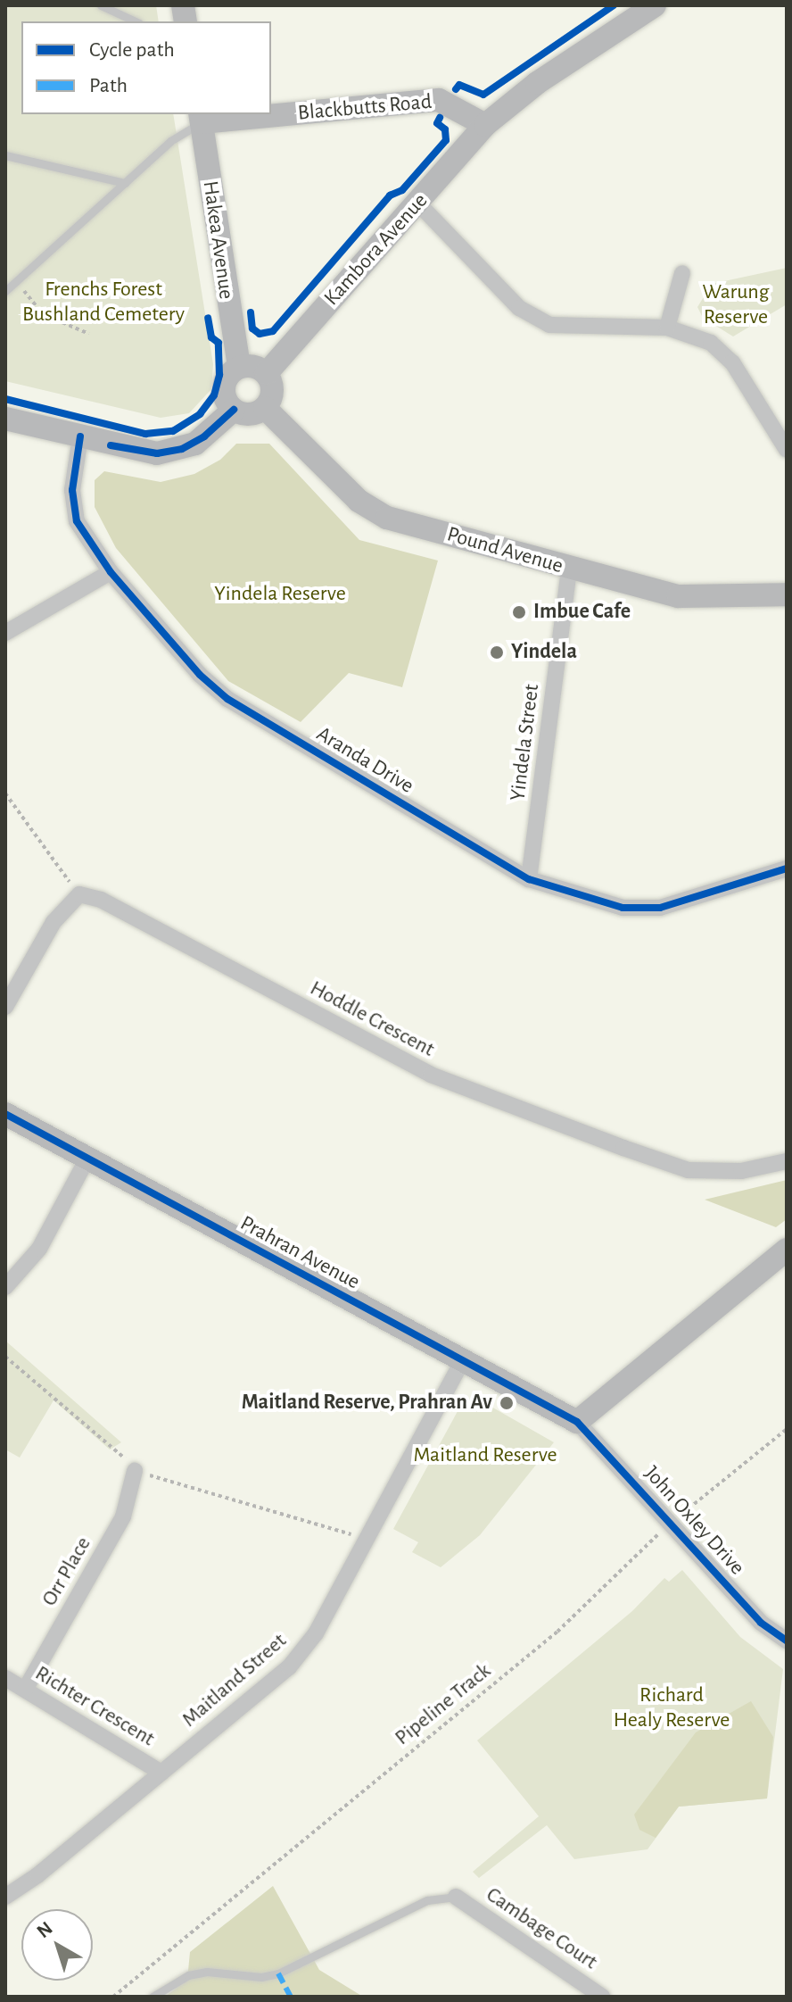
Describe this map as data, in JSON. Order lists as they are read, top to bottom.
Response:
{
  "streets": {
    "street": [
      "Blackbutts Road",
      "Hakea Avenue",
      "Kambora Avenue",
      "Pound Avenue",
      "Yindela Street",
      "Aranda Drive",
      "Hoddle Crescent",
      "Prahran Avenue",
      "John Oxley Drive",
      "Orr Place",
      "Maitland Street",
      "Richter Crescent",
      "Cambage Court"
    ],
    "path": ["Pipeline Track"]
  },
  "crossings": [
    ["Blackbutts Road", "Hakea Avenue"],
    ["Blackbutts Road", "Kambora Avenue"],
    ["Hakea Avenue", "Kambora Avenue"],
    ["Hakea Avenue", "Pound Avenue"],
    ["Kambora Avenue", "Pound Avenue"],
    ["Pound Avenue", "Yindela Street"],
    ["Yindela Street", "Aranda Drive"],
    ["Prahran Avenue", "John Oxley Drive"],
    ["Prahran Avenue", "Maitland Street"],
    ["John Oxley Drive", "Pipeline Track"],
    ["Orr Place", "Richter Crescent"],
    ["Maitland Street", "Richter Crescent"]
  ],
  "parks": [
    "Frenchs Forest Bushland Cemetery",
    "Warung Reserve",
    "Yindela Reserve",
    "Maitland Reserve",
    "Richard Healy Reserve"
  ],
  "places": ["Imbue Cafe", "Yindela", "Maitland Reserve, Prahran Av"],
  "legend": ["Cycle path", "Path"],
  "north": "top left"
}
